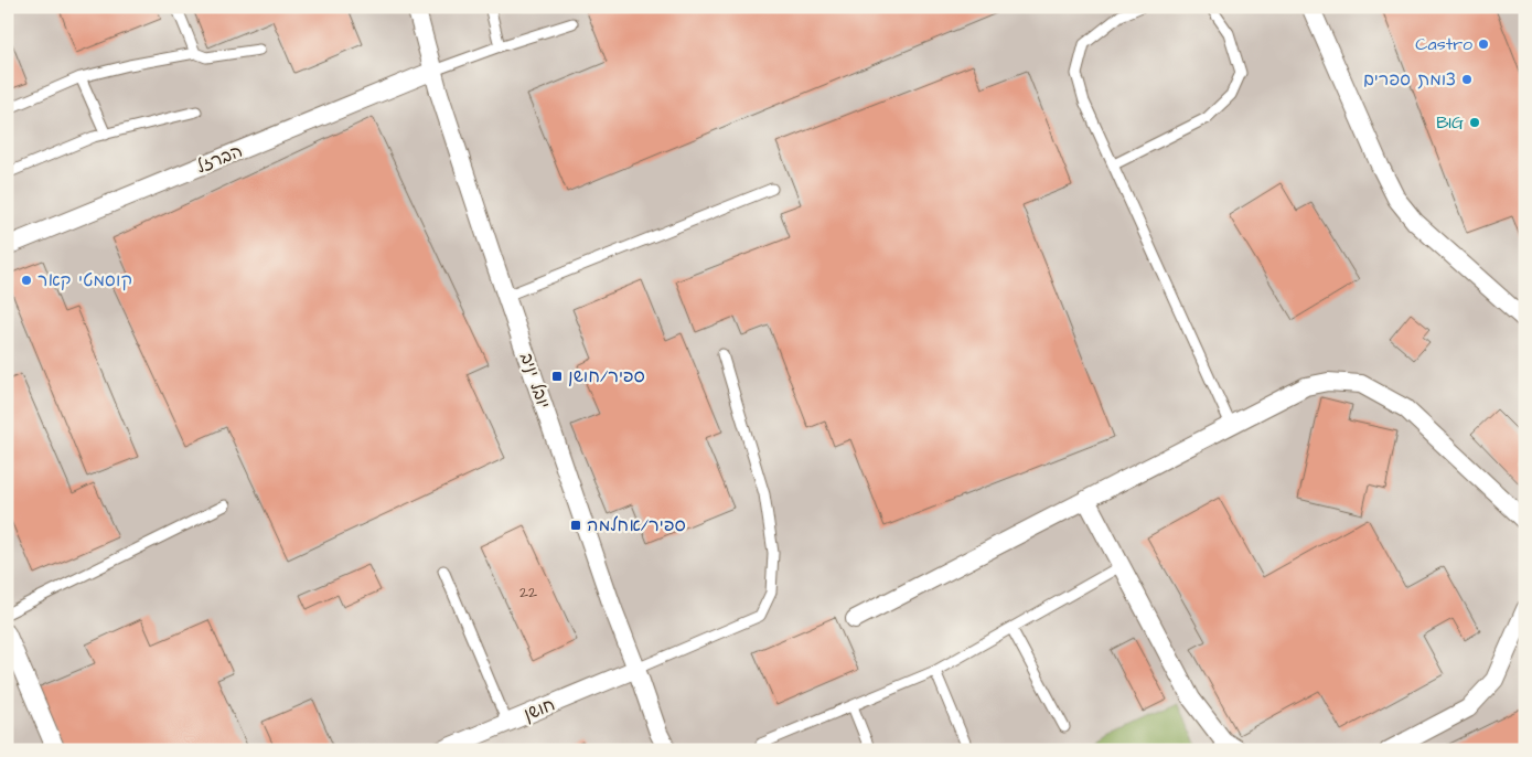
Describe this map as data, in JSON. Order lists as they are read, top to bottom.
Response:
{
  "streets": {
    "street": ["הברזל", "יובל יניב", "חושן"]
  },
  "crossings": [
    ["הברזל", "יובל יניב"],
    ["יובל יניב", "חושן"]
  ],
  "places": {
    "other": [
      "Castro",
      "צומת ספרים",
      "BIG",
      "קוסמטי קאר"
    ],
    "transit": ["ספיר/חושן", "ספיר/אחלמה"]
  },
  "house_numbers": ["22"]
}
